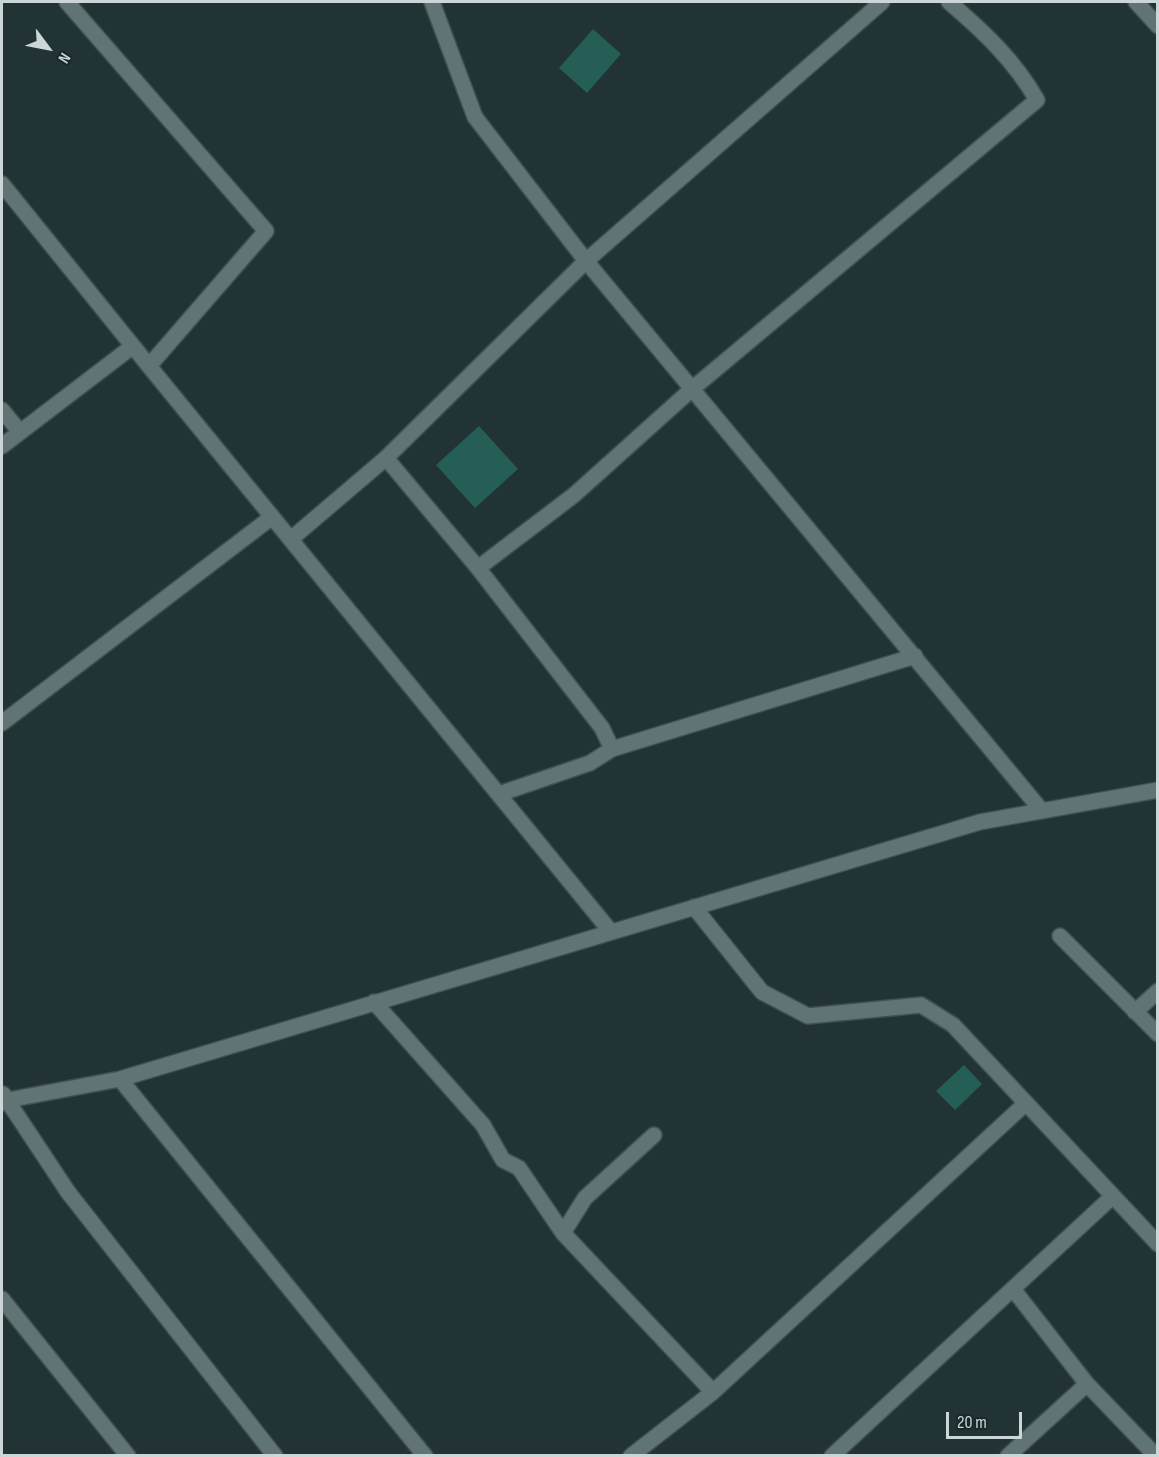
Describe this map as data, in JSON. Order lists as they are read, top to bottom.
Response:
{
  "scale_bar": "20 m",
  "north": "bottom right"
}
